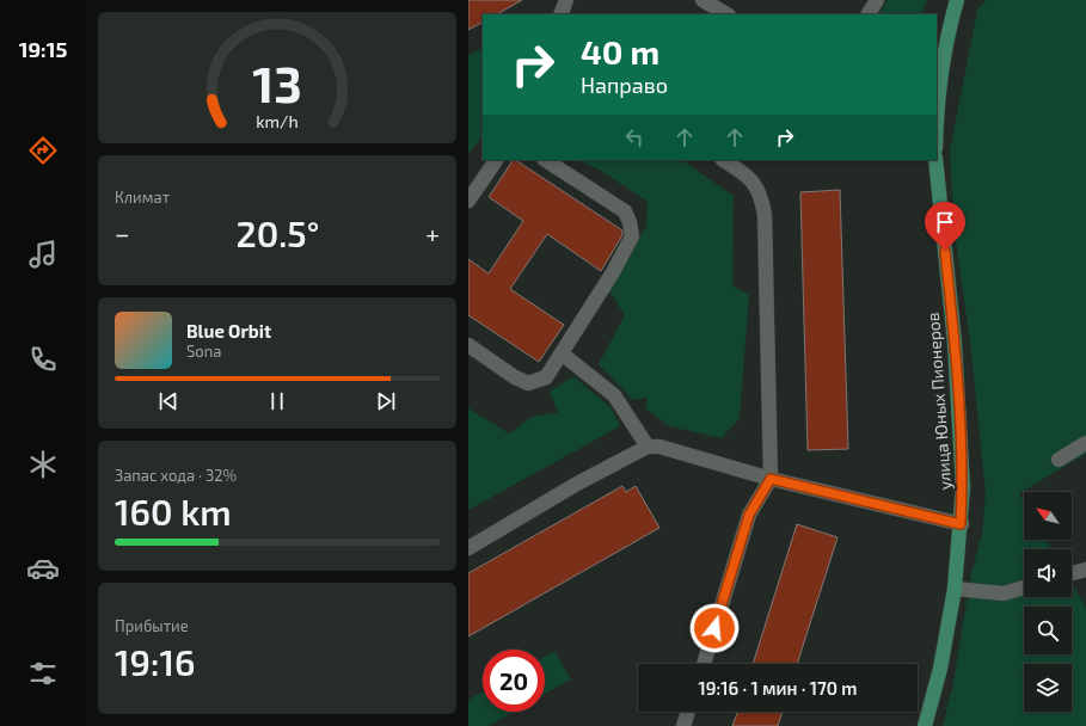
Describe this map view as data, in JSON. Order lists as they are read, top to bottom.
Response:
{
  "streets": {
    "main road": ["улица Юных Пионеров"]
  },
  "north": "top left",
  "page": {
    "tabs": "19:15",
    "turn": ["40 m", "Направо"],
    "tile": [
      "Климат",
      ["Запас хода · 32%", "160 km"],
      ["Прибытие", "19:16"]
    ],
    "heat": ["−", "20.5°", "+"],
    "song": ["Blue Orbit", "Sona"],
    "limit": "20",
    "trip": "19:16 · 1 мин · 170 m",
    "gauge": ["13", "km/h"]
  }
}
